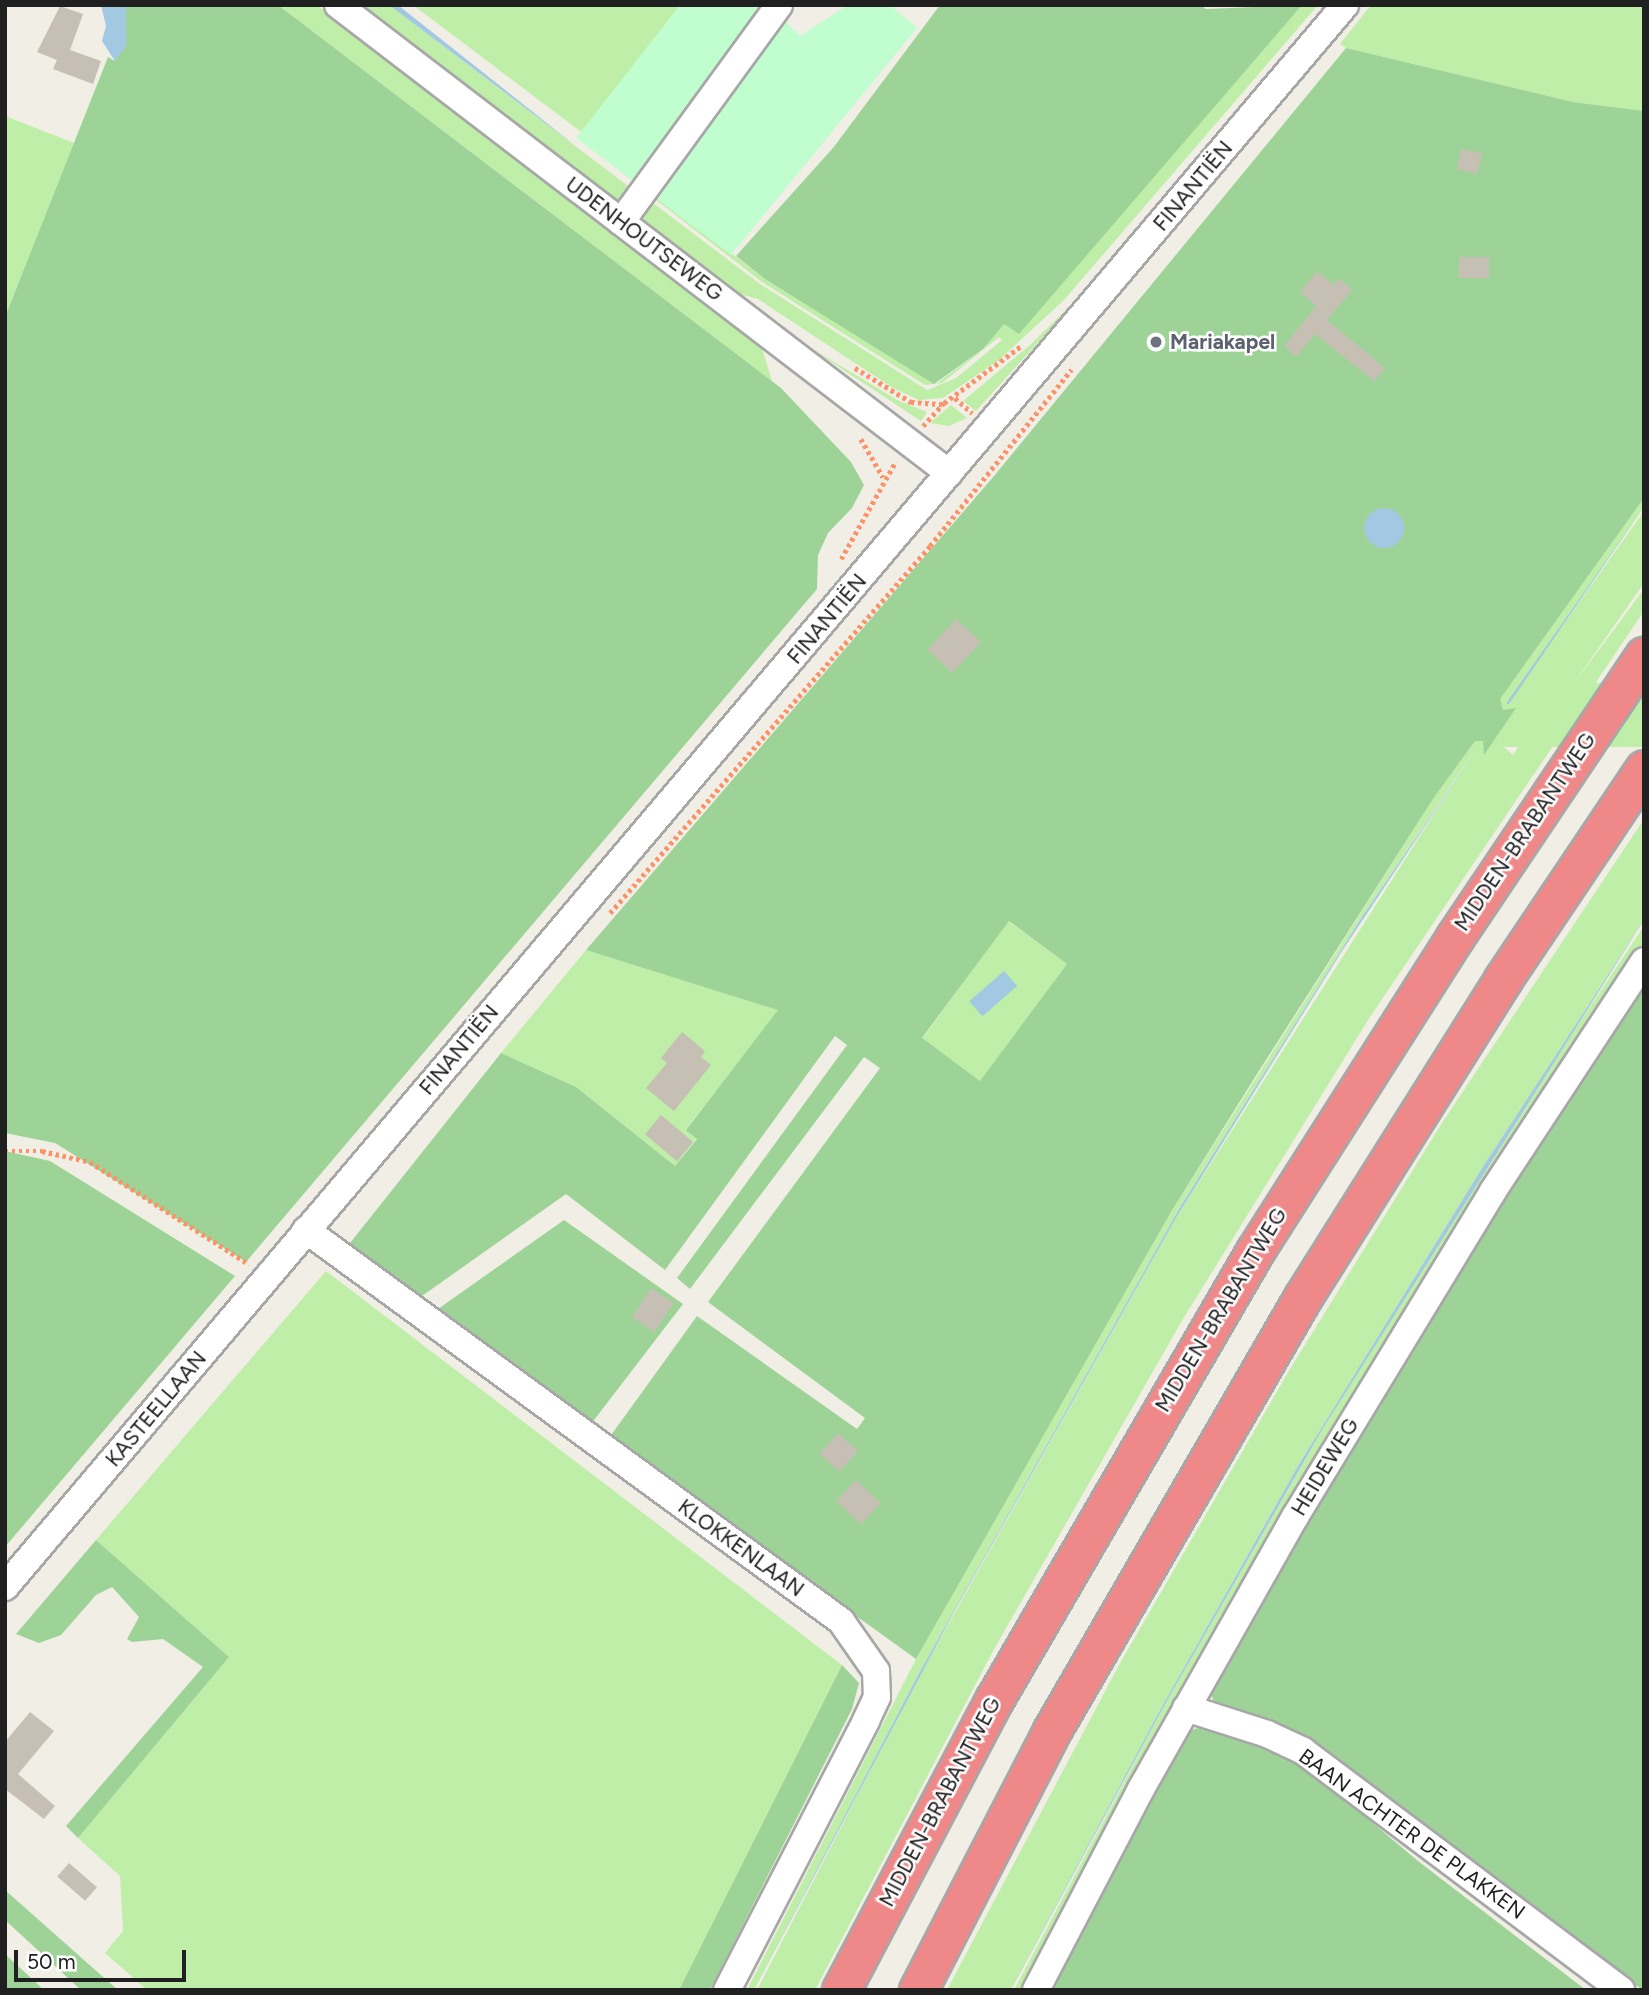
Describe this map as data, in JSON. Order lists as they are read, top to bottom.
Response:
{
  "streets": {
    "highway": ["MIDDEN-BRABANTWEG"],
    "street": [
      "FINANTIËN",
      "UDENHOUTSEWEG",
      "KASTEELLAAN",
      "HEIDEWEG",
      "KLOKKENLAAN",
      "BAAN ACHTER DE PLAKKEN"
    ]
  },
  "crossings": [
    ["FINANTIËN", "UDENHOUTSEWEG"],
    ["FINANTIËN", "KASTEELLAAN"],
    ["FINANTIËN", "KLOKKENLAAN"],
    ["KASTEELLAAN", "KLOKKENLAAN"],
    ["HEIDEWEG", "BAAN ACHTER DE PLAKKEN"]
  ],
  "places": ["Mariakapel"],
  "scale_bar": "50 m"
}
